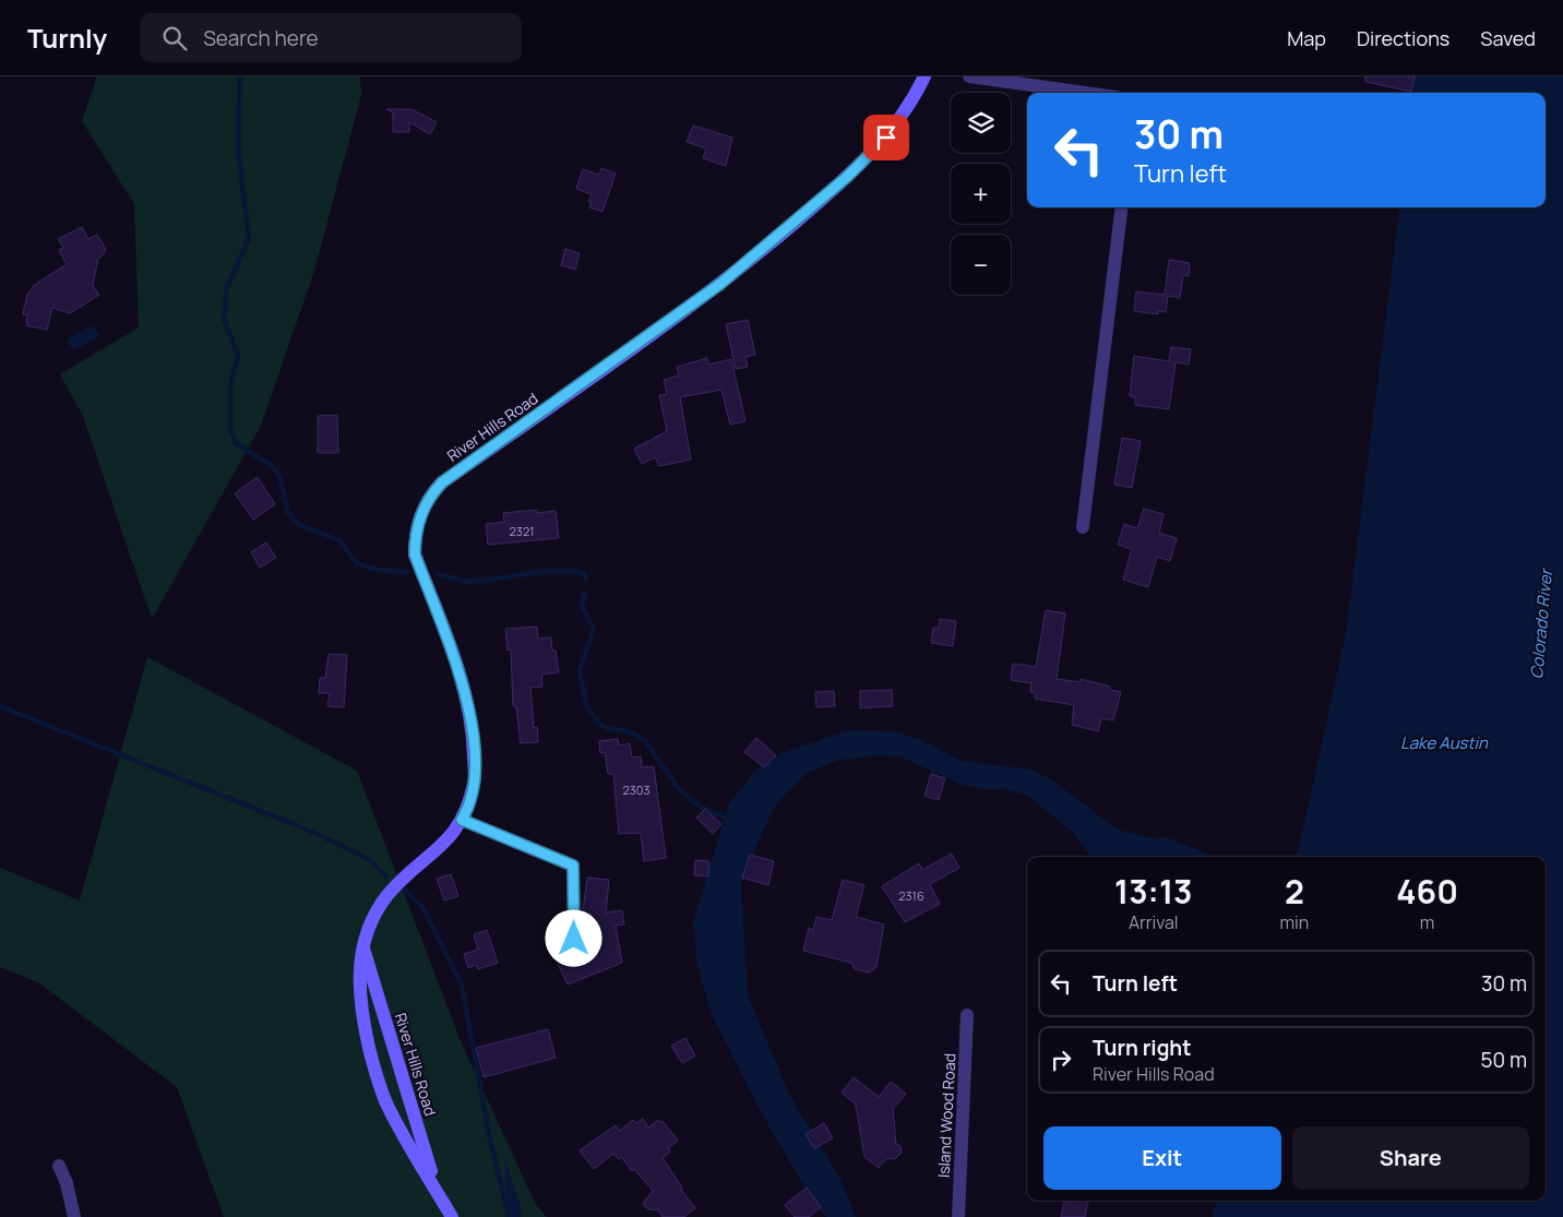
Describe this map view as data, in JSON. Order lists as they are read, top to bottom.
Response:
{
  "streets": {
    "street": ["River Hills Road", "Island Wood Road"]
  },
  "water": ["Colorado River", "Lake Austin"],
  "house_numbers": ["2321", "2303", "2316"],
  "page": {
    "header": "Turnly",
    "search": "Search here",
    "nav": ["Map", "Directions", "Saved"],
    "map_buttons": ["+", "−"],
    "turn": ["30 m", "Turn left"],
    "eta": [
      "13:13",
      "Arrival",
      "2",
      "min",
      "460",
      "m"
    ],
    "list": [
      {
        "name": "Turn left",
        "value": "30 m"
      },
      {
        "name": "Turn right",
        "note": "River Hills Road",
        "value": "50 m"
      }
    ],
    "buttons": ["Exit", "Share"]
  }
}
